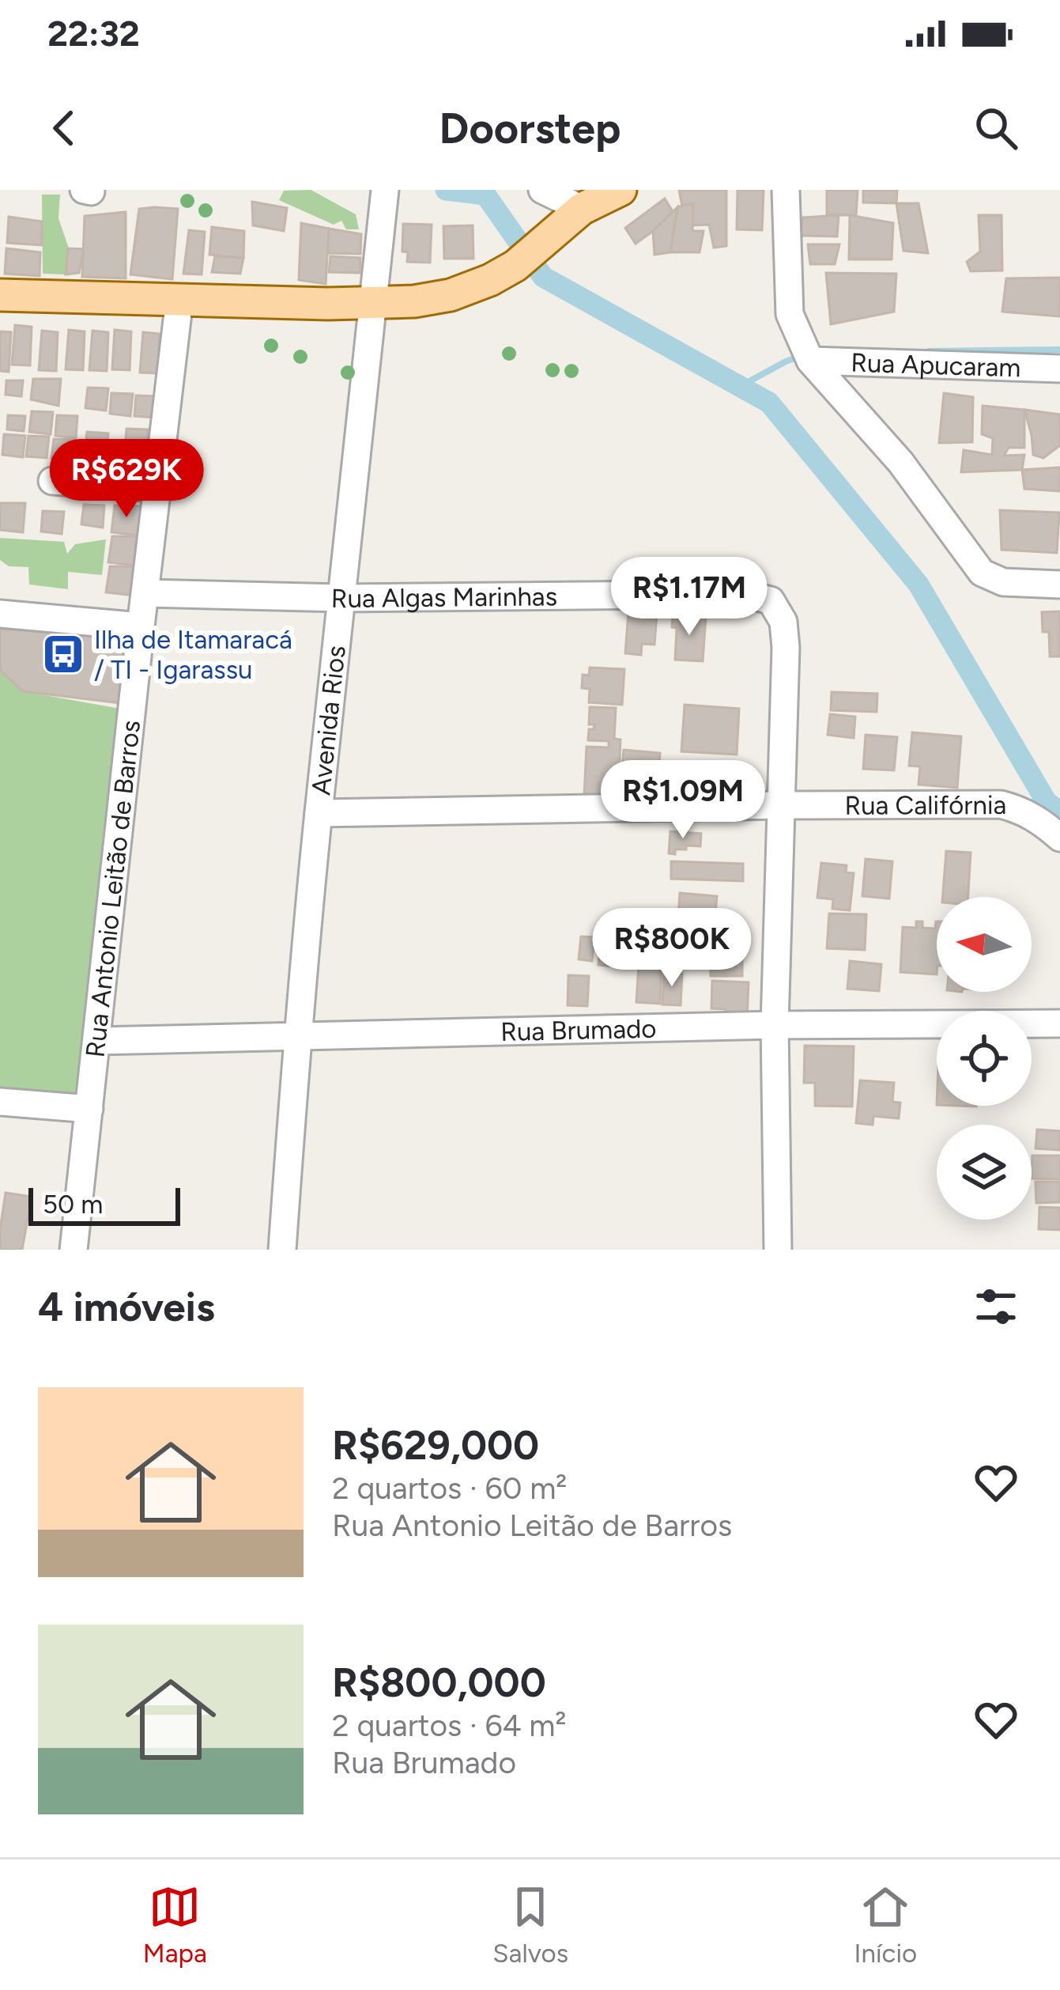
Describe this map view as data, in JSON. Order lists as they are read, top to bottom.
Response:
{
  "streets": {
    "street": [
      "Rua Apucaram",
      "Rua Algas Marinhas",
      "Avenida Rios",
      "Rua Califórnia",
      "Rua Antonio Leitão de Barros",
      "Rua Brumado"
    ]
  },
  "crossings": [
    ["Rua Algas Marinhas", "Avenida Rios"],
    ["Rua Algas Marinhas", "Rua Califórnia"],
    ["Rua Algas Marinhas", "Rua Antonio Leitão de Barros"],
    ["Avenida Rios", "Rua Califórnia"],
    ["Avenida Rios", "Rua Brumado"],
    ["Rua Antonio Leitão de Barros", "Rua Brumado"]
  ],
  "places": {
    "bus stop": ["Ilha de Itamaracá / TI - Igarassu"]
  },
  "scale_bar": "50 m",
  "north": "left",
  "page": {
    "status": "22:32",
    "header": "Doorstep",
    "price": [
      "R$629K",
      "R$1.17M",
      "R$1.09M",
      "R$800K"
    ],
    "scale": "50 m",
    "heading": "4 imóveis",
    "list": [
      {
        "name": "R$629,000",
        "note": "2 quartos · 60 m² · Rua Antonio Leitão de Barros"
      },
      {
        "name": "R$800,000",
        "note": "2 quartos · 64 m² · Rua Brumado"
      }
    ],
    "tabs": ["Mapa", "Salvos", "Início"]
  }
}
